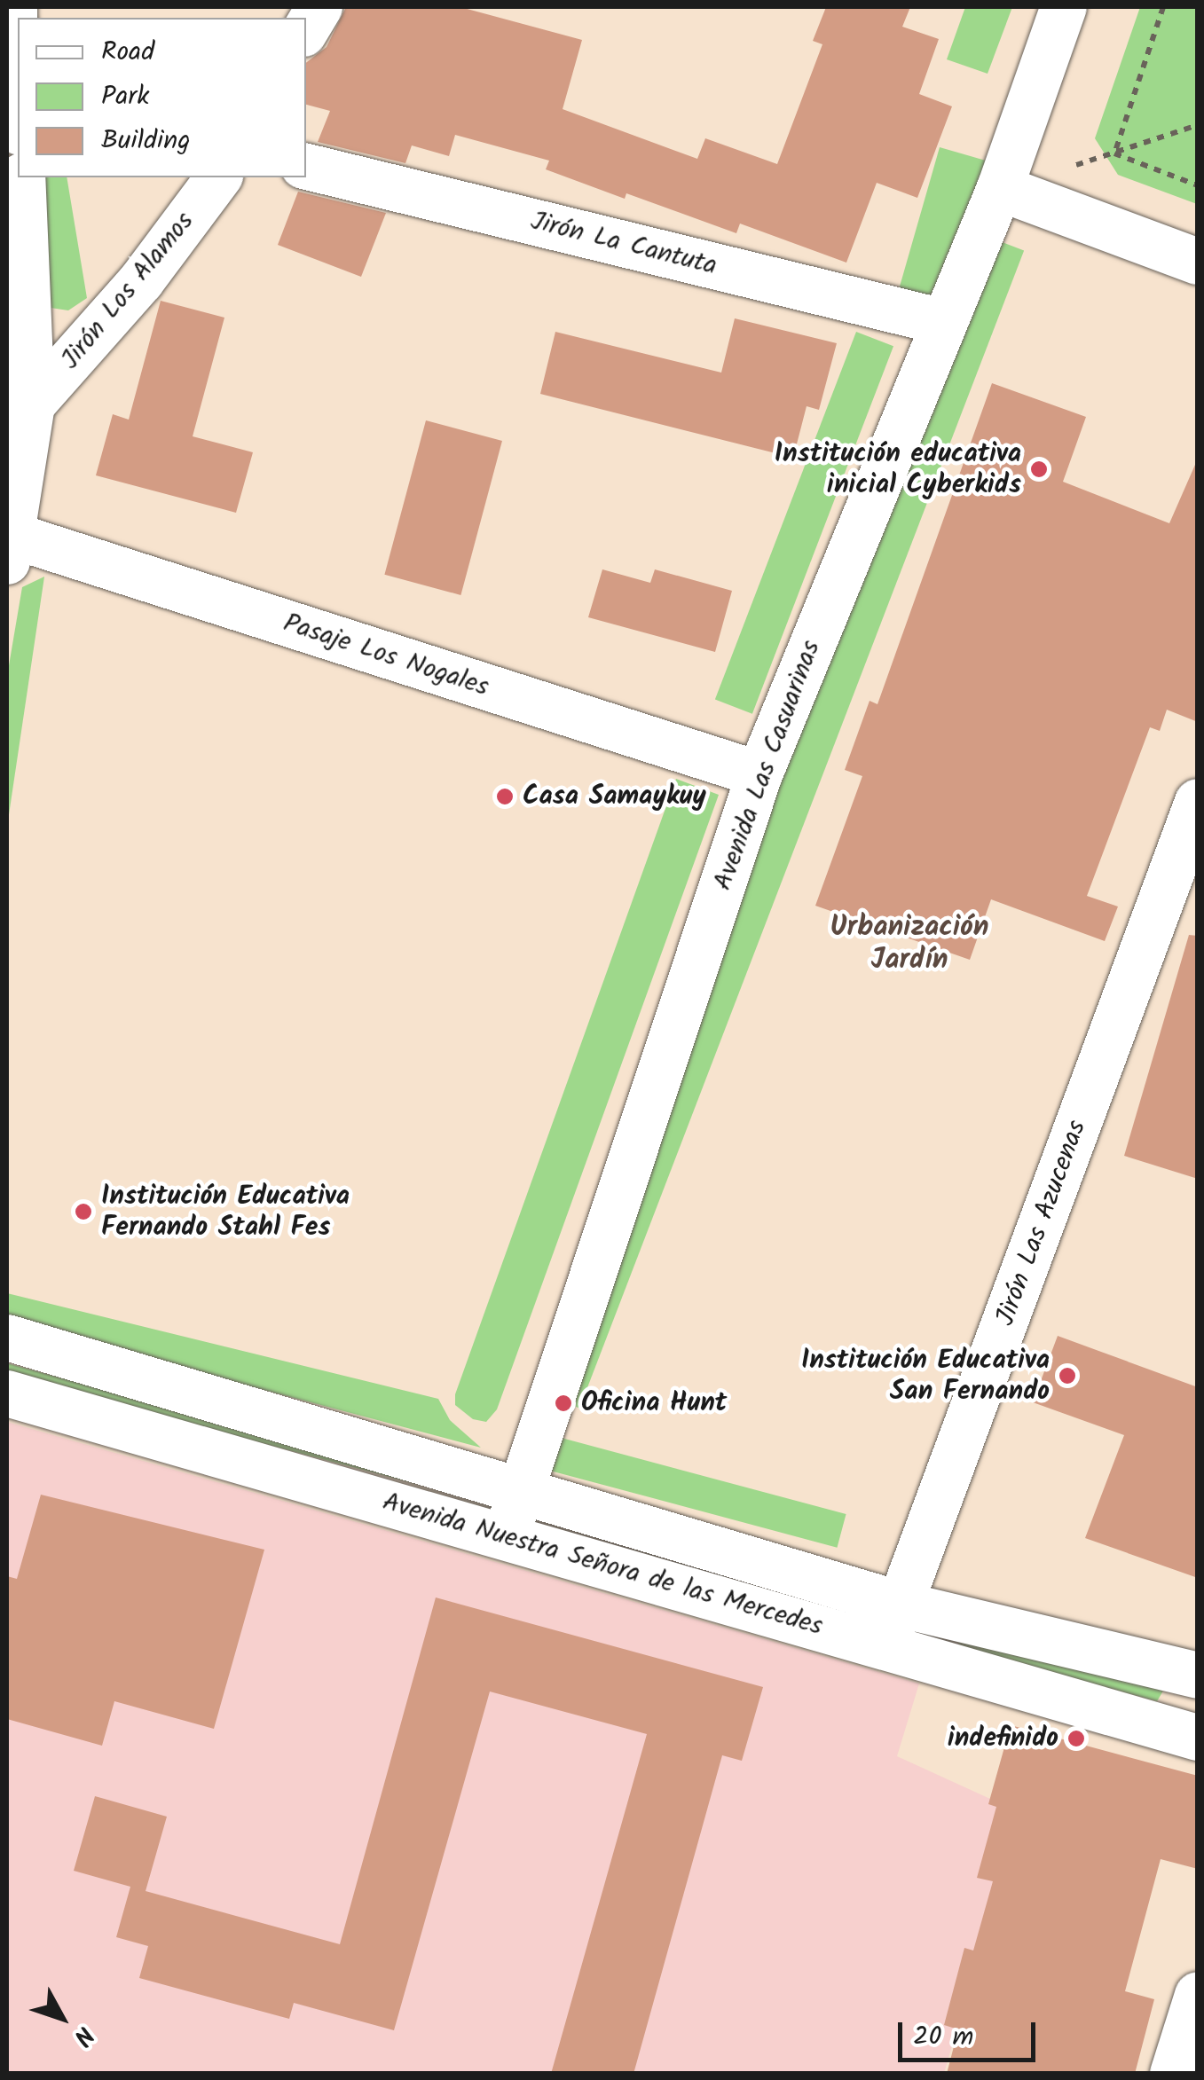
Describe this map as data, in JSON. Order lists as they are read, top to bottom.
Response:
{
  "streets": {
    "street": [
      "Jirón La Cantuta",
      "Jirón Los Alamos",
      "Pasaje Los Nogales",
      "Avenida Las Casuarinas",
      "Jirón Las Azucenas",
      "Avenida Nuestra Señora de las Mercedes"
    ]
  },
  "crossings": [
    ["Jirón La Cantuta", "Avenida Las Casuarinas"],
    ["Pasaje Los Nogales", "Avenida Las Casuarinas"],
    ["Avenida Las Casuarinas", "Avenida Nuestra Señora de las Mercedes"],
    ["Jirón Las Azucenas", "Avenida Nuestra Señora de las Mercedes"]
  ],
  "districts": ["Urbanización Jardín"],
  "places": [
    "Institución educativa inicial Cyberkids",
    "Casa Samaykuy",
    "Institución Educativa Fernando Stahl Fes",
    "Institución Educativa San Fernando",
    "Oficina Hunt",
    "indefinido"
  ],
  "legend": ["Road", "Park", "Building"],
  "scale_bar": "20 m",
  "north": "bottom right"
}
